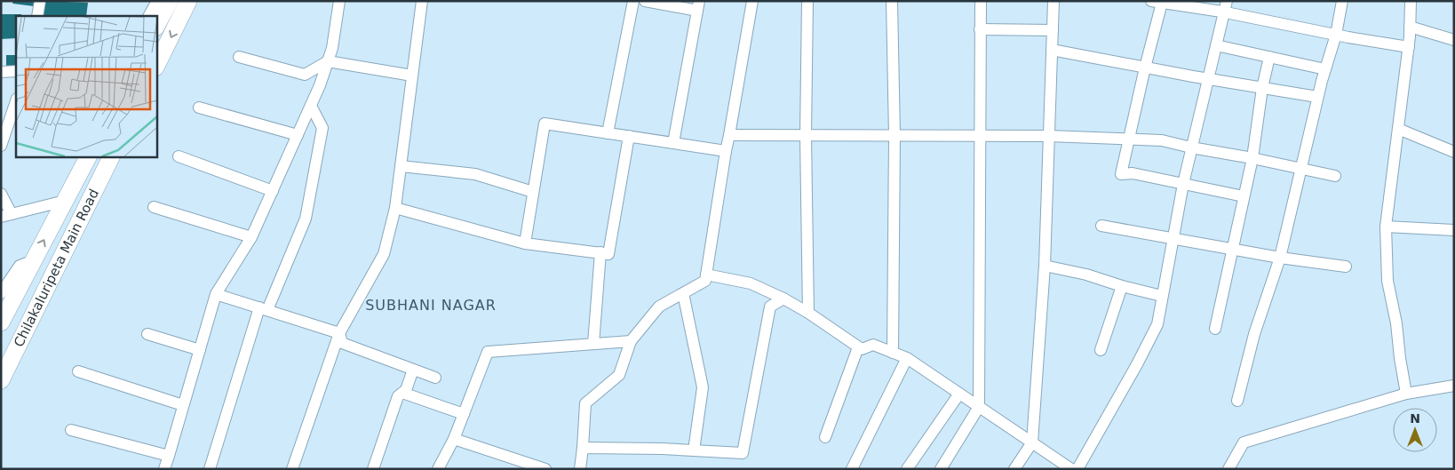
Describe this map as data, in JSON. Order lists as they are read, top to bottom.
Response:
{
  "streets": {
    "main road": ["Chilakaluripeta Main Road"]
  },
  "districts": ["SUBHANI NAGAR"],
  "north": "top"
}
